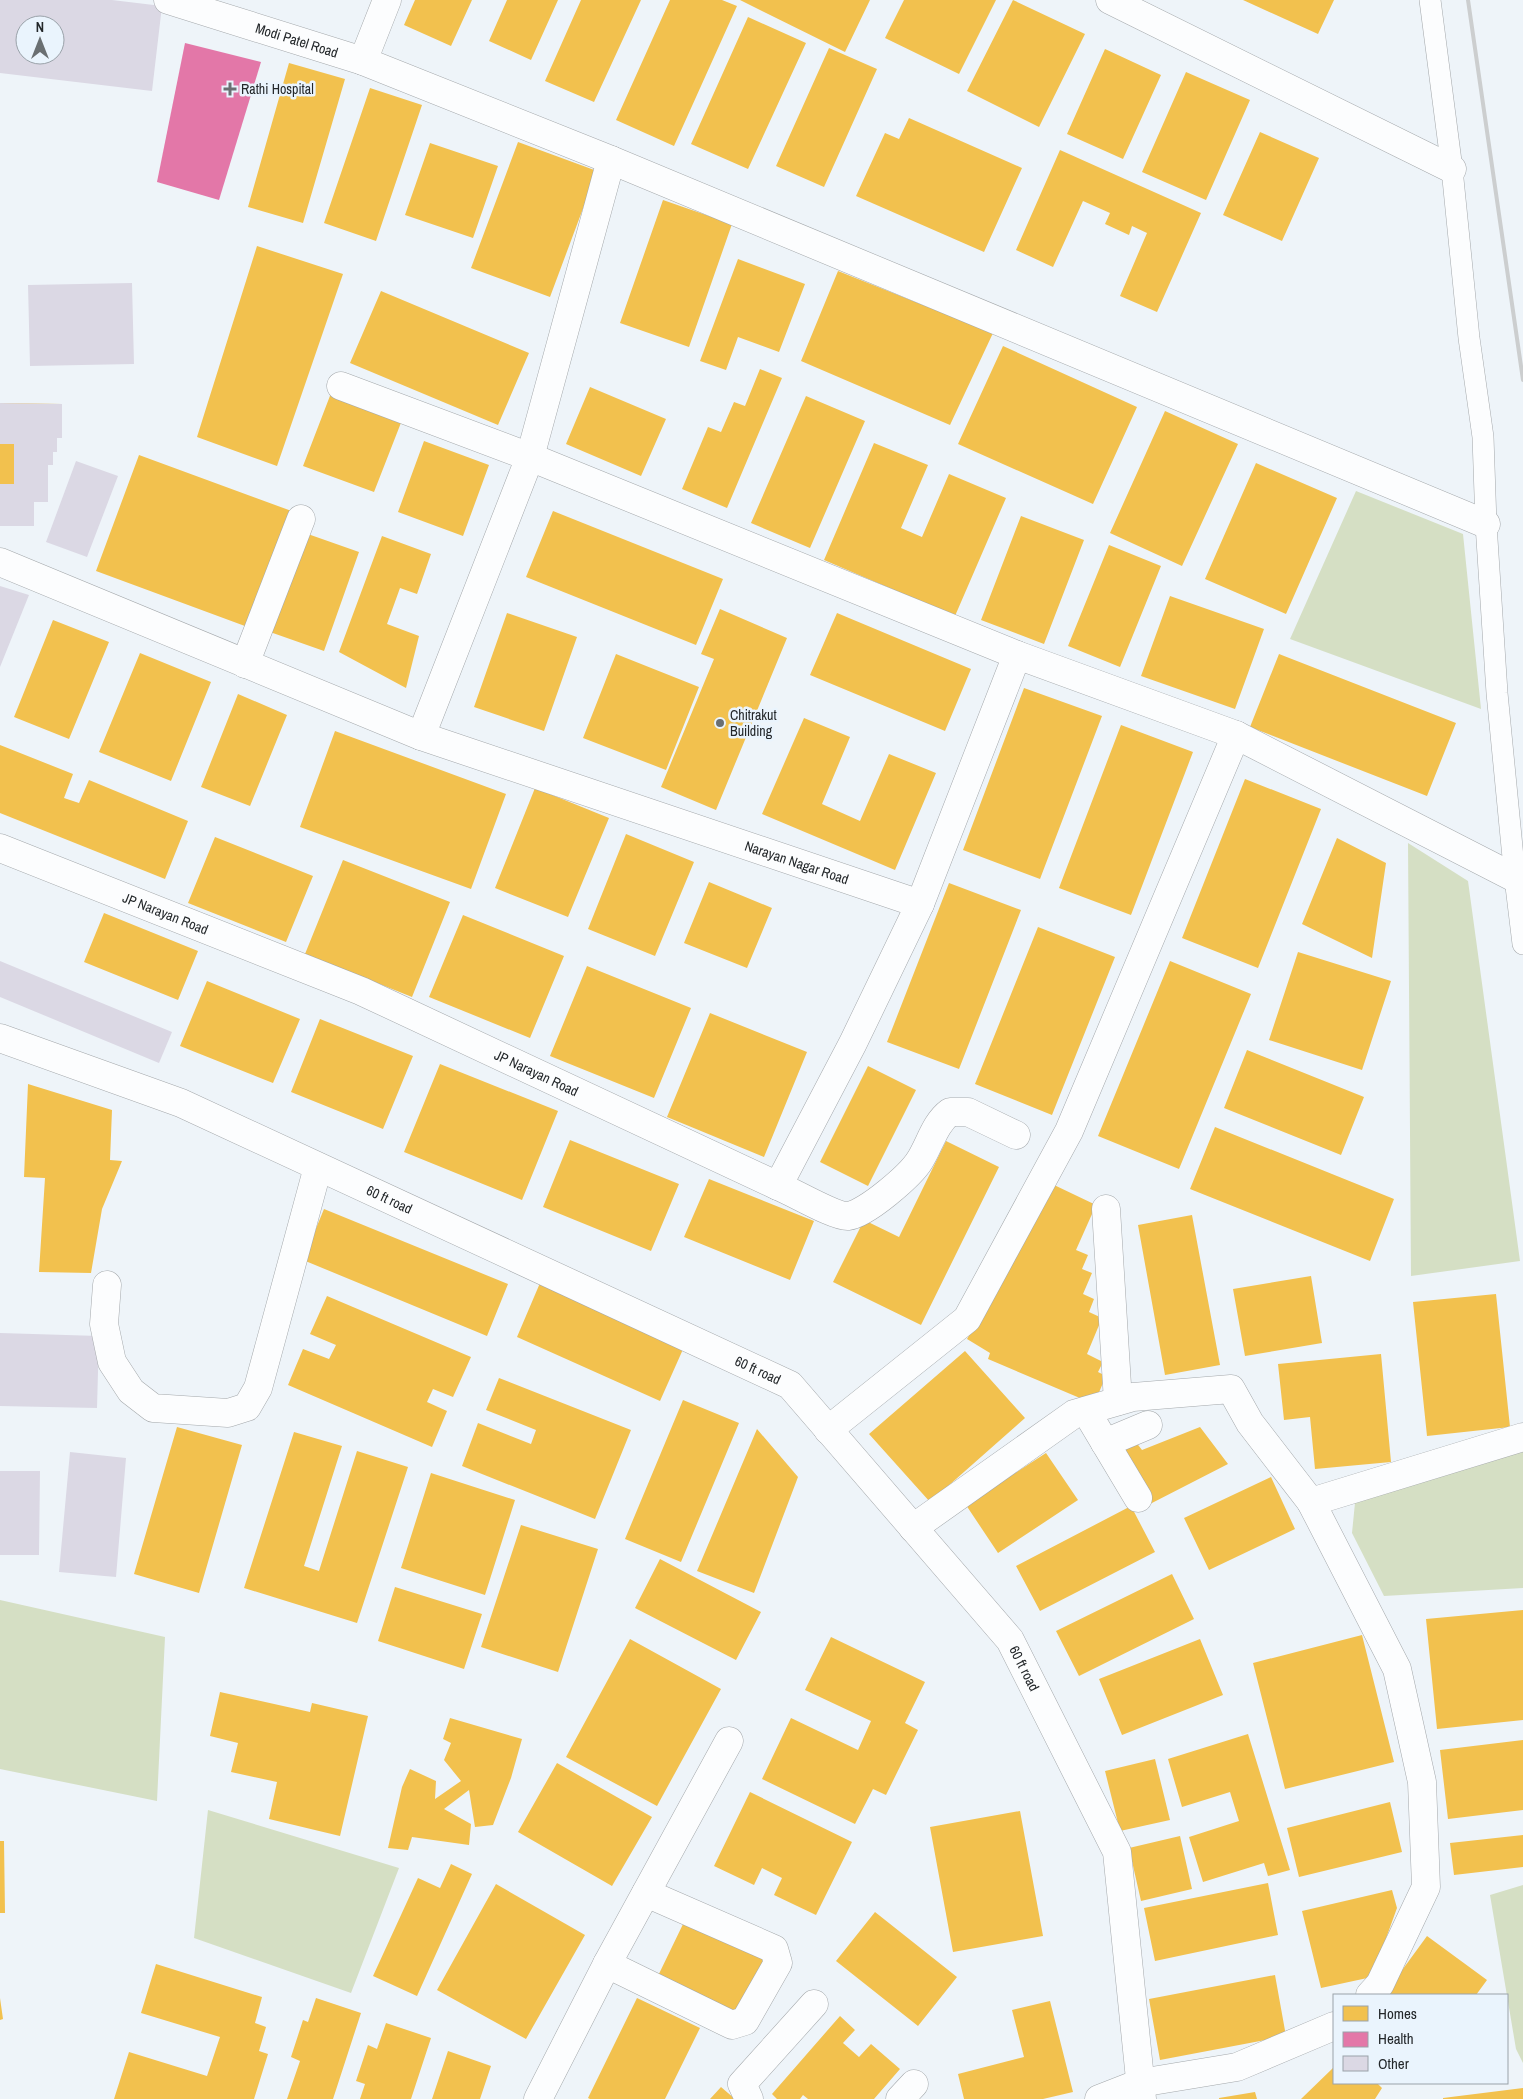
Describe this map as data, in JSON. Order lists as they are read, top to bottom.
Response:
{
  "streets": {
    "street": [
      "Modi Patel Road",
      "Narayan Nagar Road",
      "JP Narayan Road",
      "60 ft road"
    ]
  },
  "places": {
    "health": ["Rathi Hospital"],
    "other": ["Chitrakut Building"]
  },
  "legend": ["Homes", "Health", "Other"],
  "north": "top"
}
